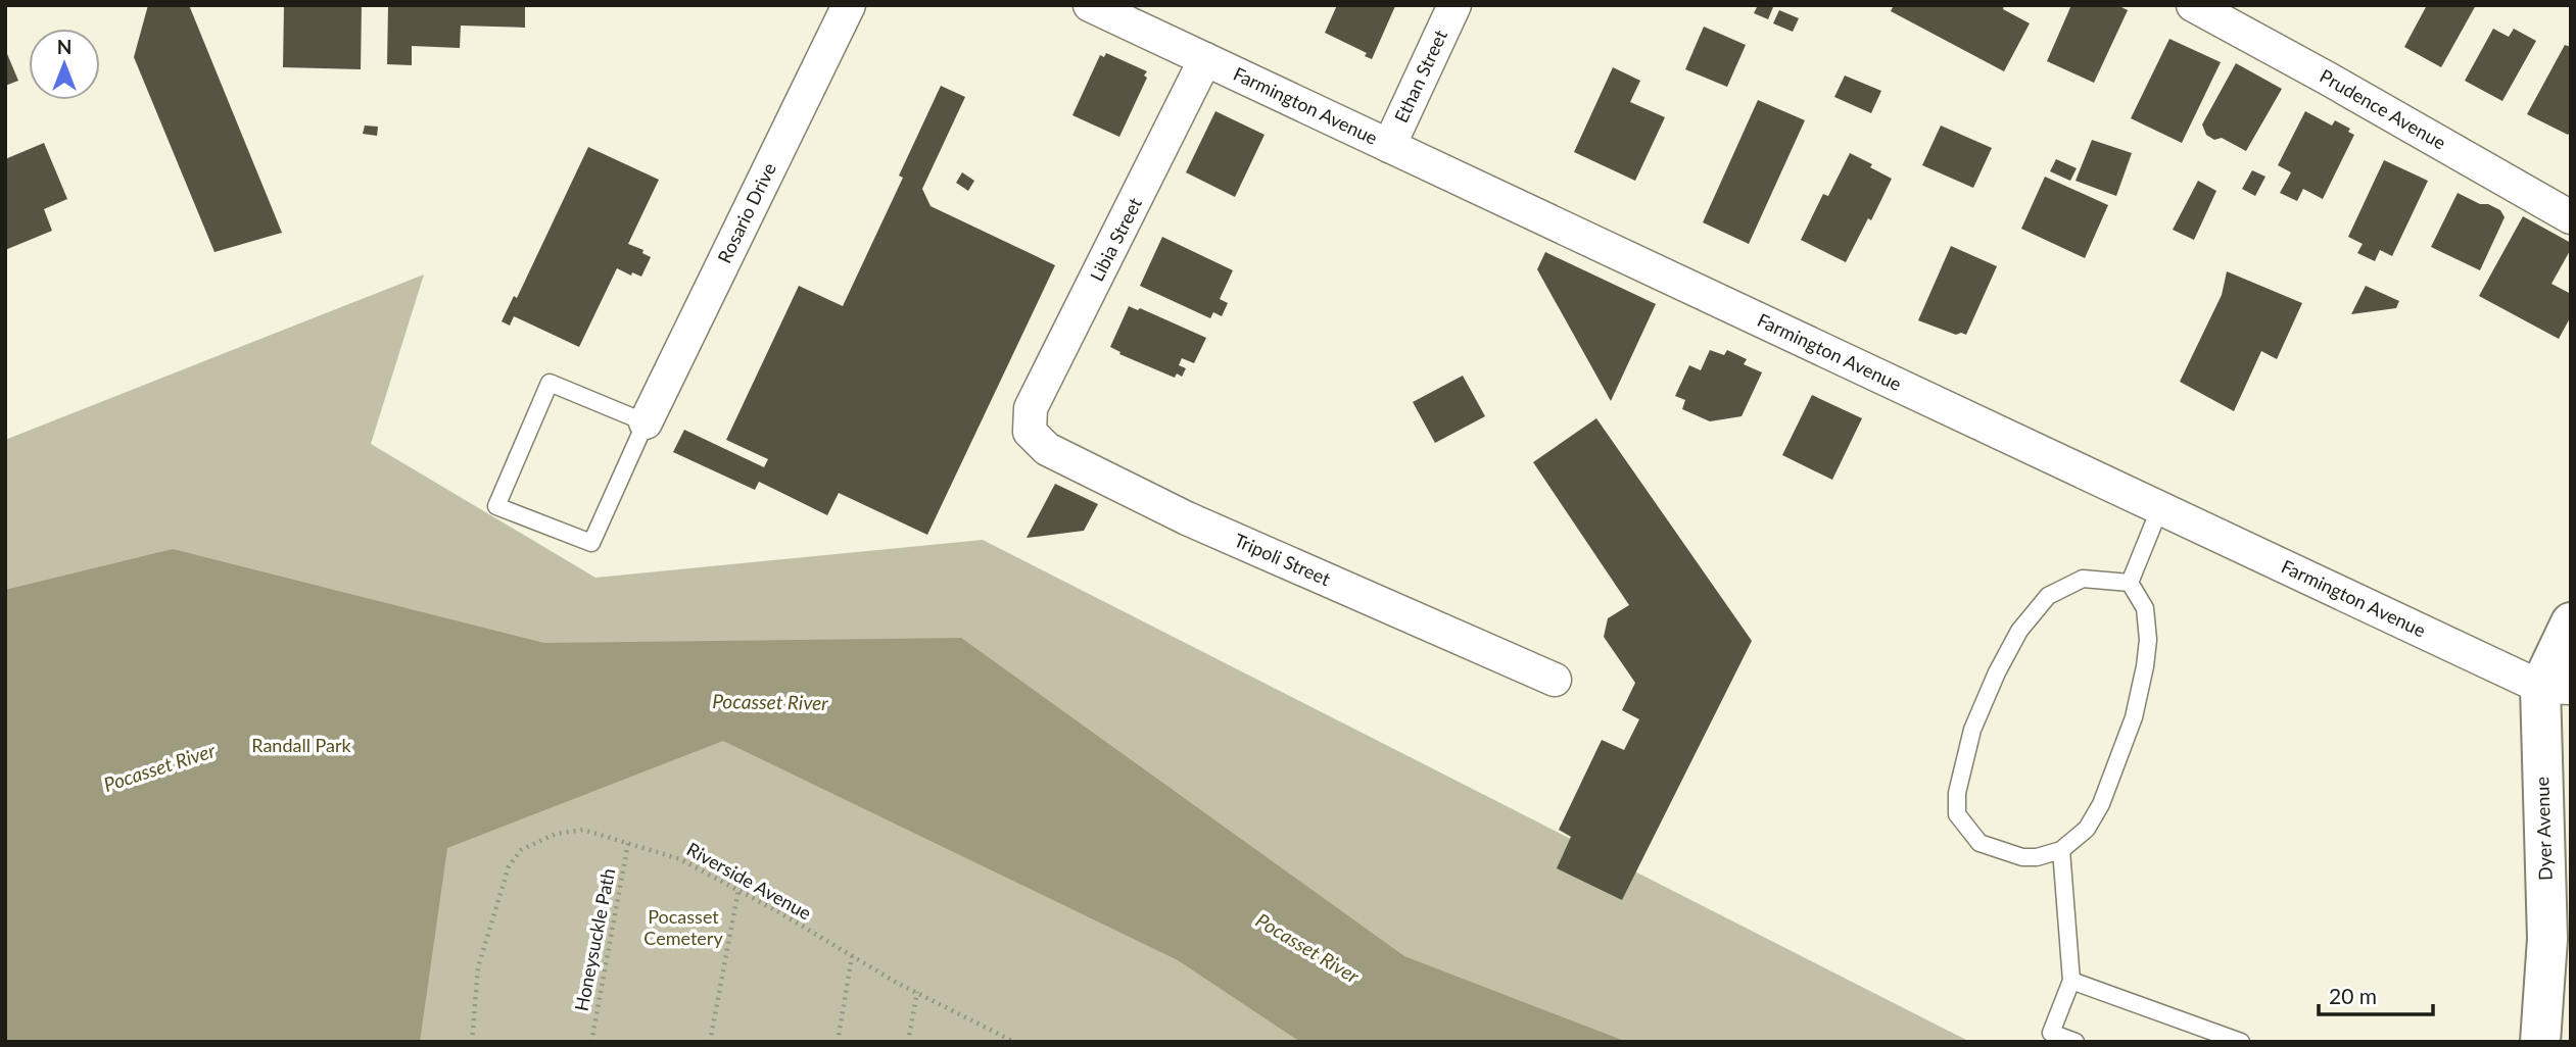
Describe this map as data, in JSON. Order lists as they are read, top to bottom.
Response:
{
  "streets": {
    "main road": ["Dyer Avenue"],
    "street": [
      "Ethan Street",
      "Farmington Avenue",
      "Prudence Avenue",
      "Rosario Drive",
      "Libia Street",
      "Tripoli Street"
    ],
    "path": ["Riverside Avenue", "Honeysuckle Path"]
  },
  "crossings": [
    ["Ethan Street", "Farmington Avenue"],
    ["Farmington Avenue", "Libia Street"],
    ["Farmington Avenue", "Dyer Avenue"],
    ["Libia Street", "Tripoli Street"],
    ["Riverside Avenue", "Honeysuckle Path"]
  ],
  "water": ["Pocasset River"],
  "parks": ["Randall Park", "Pocasset Cemetery"],
  "scale_bar": "20 m",
  "north": "top"
}
